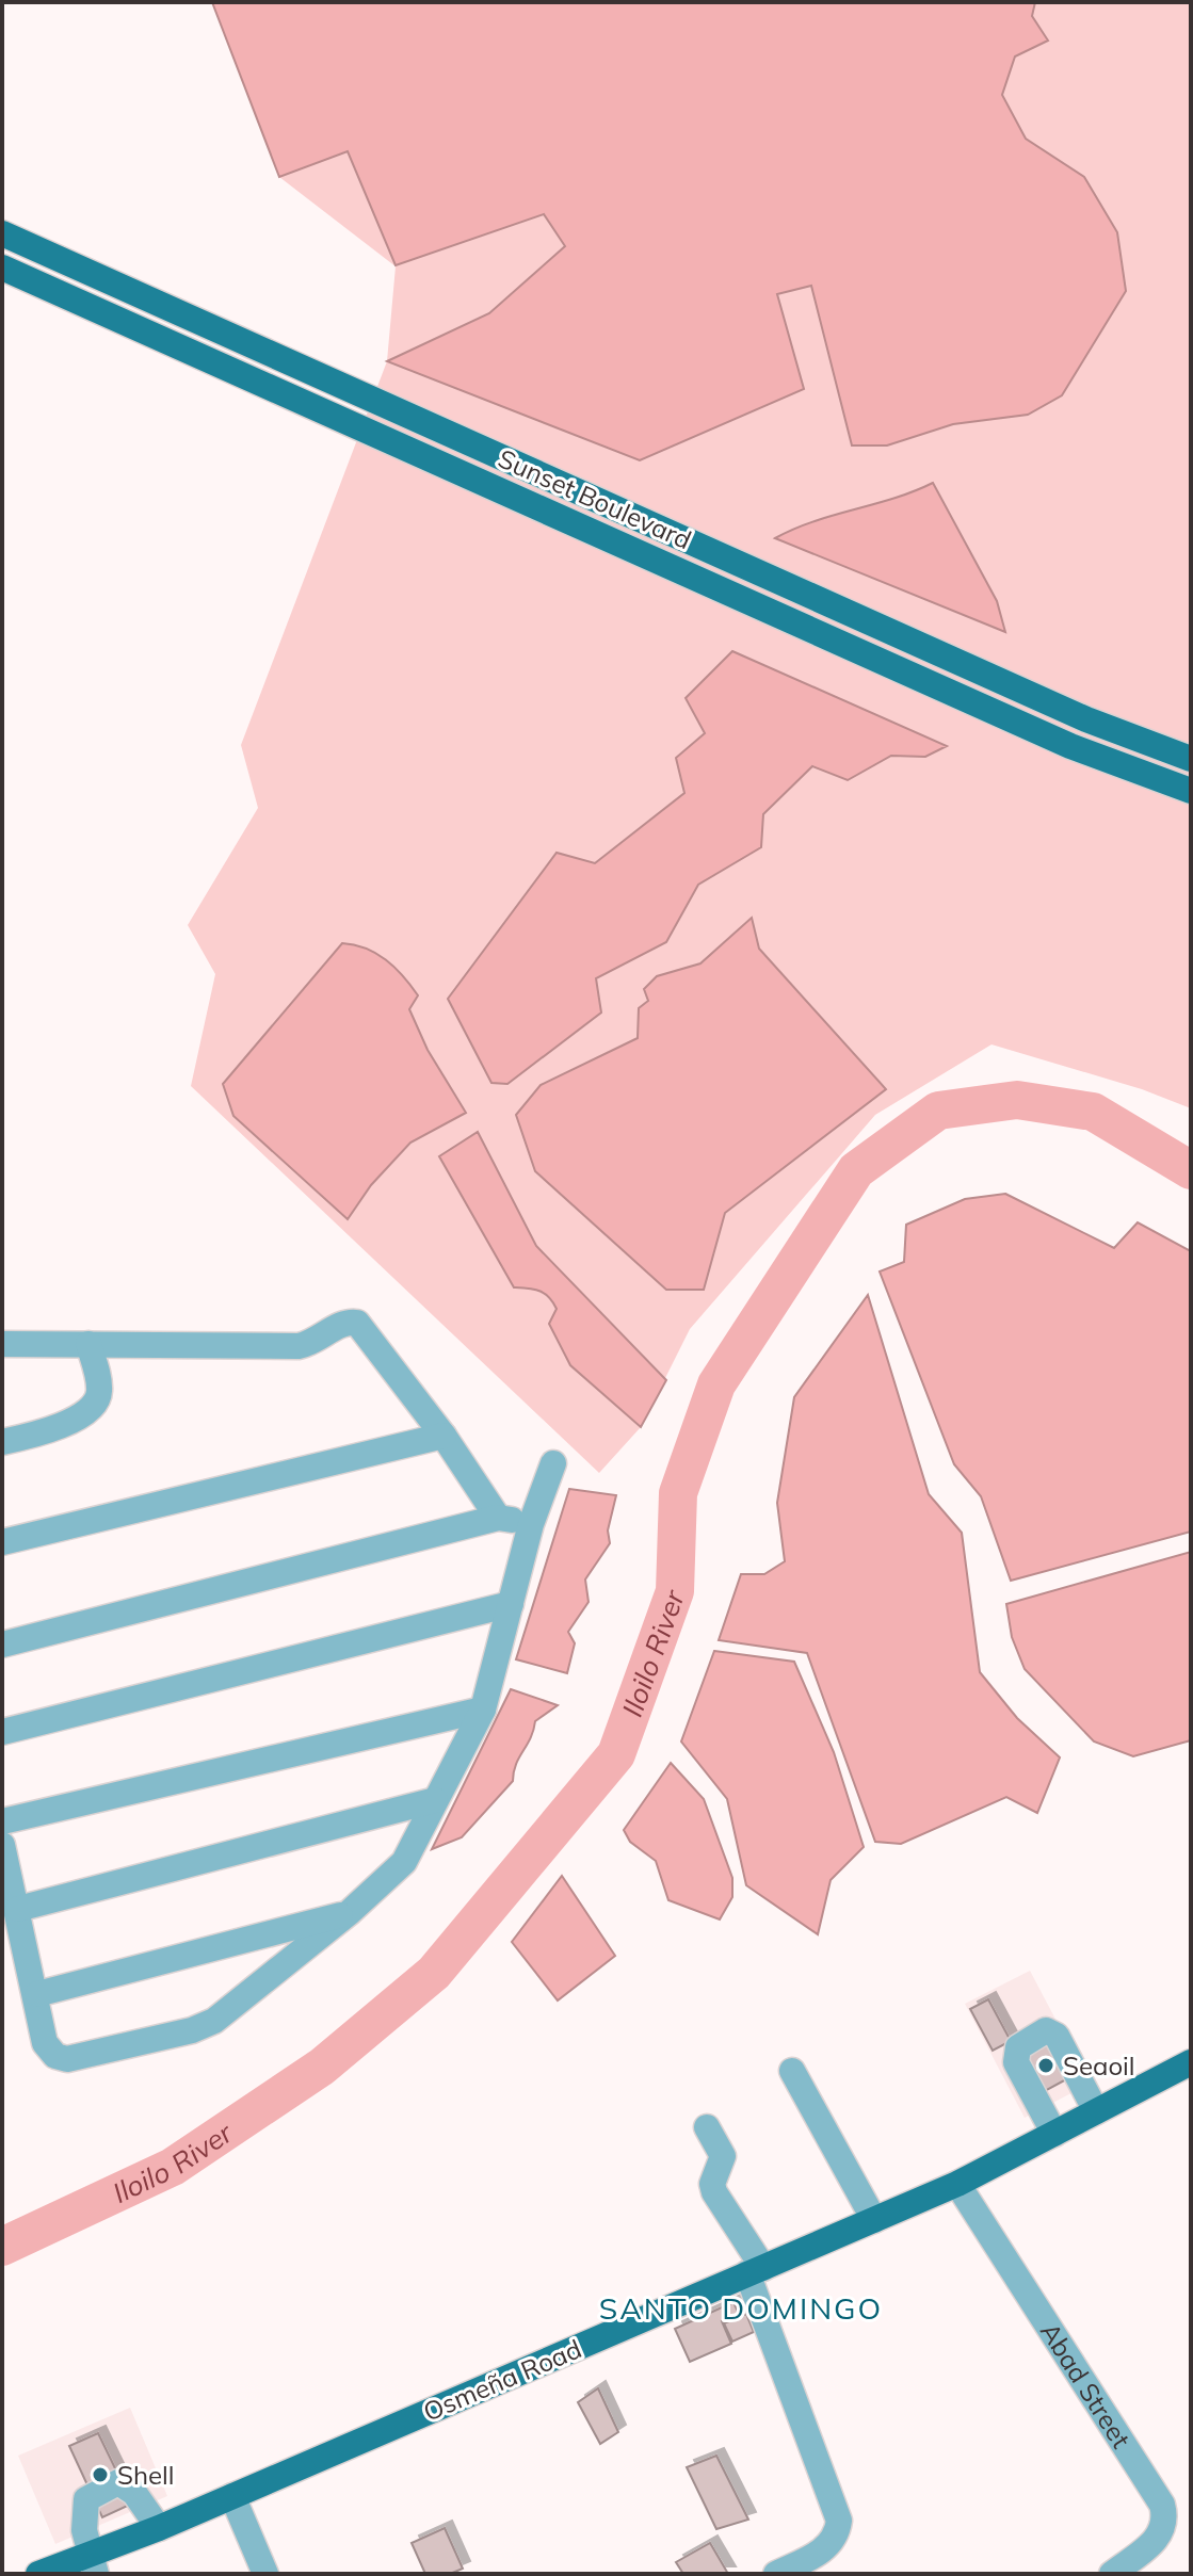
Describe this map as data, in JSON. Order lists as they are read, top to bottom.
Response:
{
  "streets": {
    "main road": ["Sunset Boulevard", "Osmeña Road"],
    "street": ["Abad Street"]
  },
  "crossings": [
    ["Osmeña Road", "Abad Street"]
  ],
  "districts": ["SANTO DOMINGO"],
  "water": ["Iloilo River"],
  "places": ["Seaoil", "Shell"]
}
